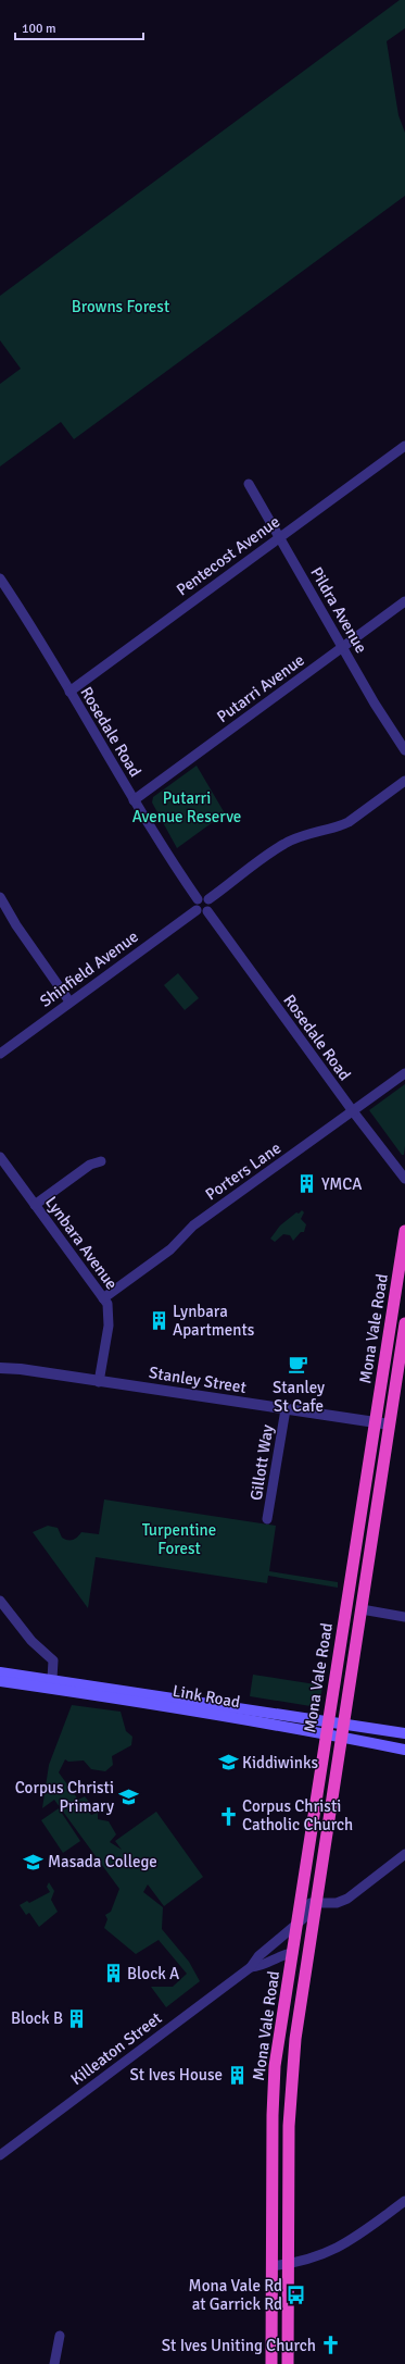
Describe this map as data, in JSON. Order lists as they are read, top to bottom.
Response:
{
  "streets": {
    "highway": ["Mona Vale Road"],
    "main road": ["Link Road"],
    "street": [
      "Pentecost Avenue",
      "Pildra Avenue",
      "Putarri Avenue",
      "Rosedale Road",
      "Shinfield Avenue",
      "Porters Lane",
      "Lynbara Avenue",
      "Stanley Street",
      "Gillott Way",
      "Killeaton Street"
    ]
  },
  "crossings": [
    ["Pentecost Avenue", "Pildra Avenue"],
    ["Pentecost Avenue", "Rosedale Road"],
    ["Pildra Avenue", "Putarri Avenue"],
    ["Putarri Avenue", "Rosedale Road"],
    ["Rosedale Road", "Shinfield Avenue"],
    ["Rosedale Road", "Porters Lane"],
    ["Porters Lane", "Lynbara Avenue"],
    ["Lynbara Avenue", "Stanley Street"],
    ["Mona Vale Road", "Stanley Street"],
    ["Mona Vale Road", "Link Road"],
    ["Mona Vale Road", "Killeaton Street"],
    ["Stanley Street", "Gillott Way"]
  ],
  "parks": ["Browns Forest", "Putarri Avenue Reserve", "Turpentine Forest"],
  "places": {
    "building": [
      "YMCA",
      "Lynbara Apartments",
      "Block A",
      "Block B",
      "St Ives House"
    ],
    "cafe": ["Stanley St Cafe"],
    "school or university": ["Kiddiwinks", "Corpus Christi Primary", "Masada College"],
    "church": ["Corpus Christi Catholic Church", "St Ives Uniting Church"],
    "bus stop": ["Mona Vale Rd at Garrick Rd"]
  },
  "scale_bar": "100 m"
}
